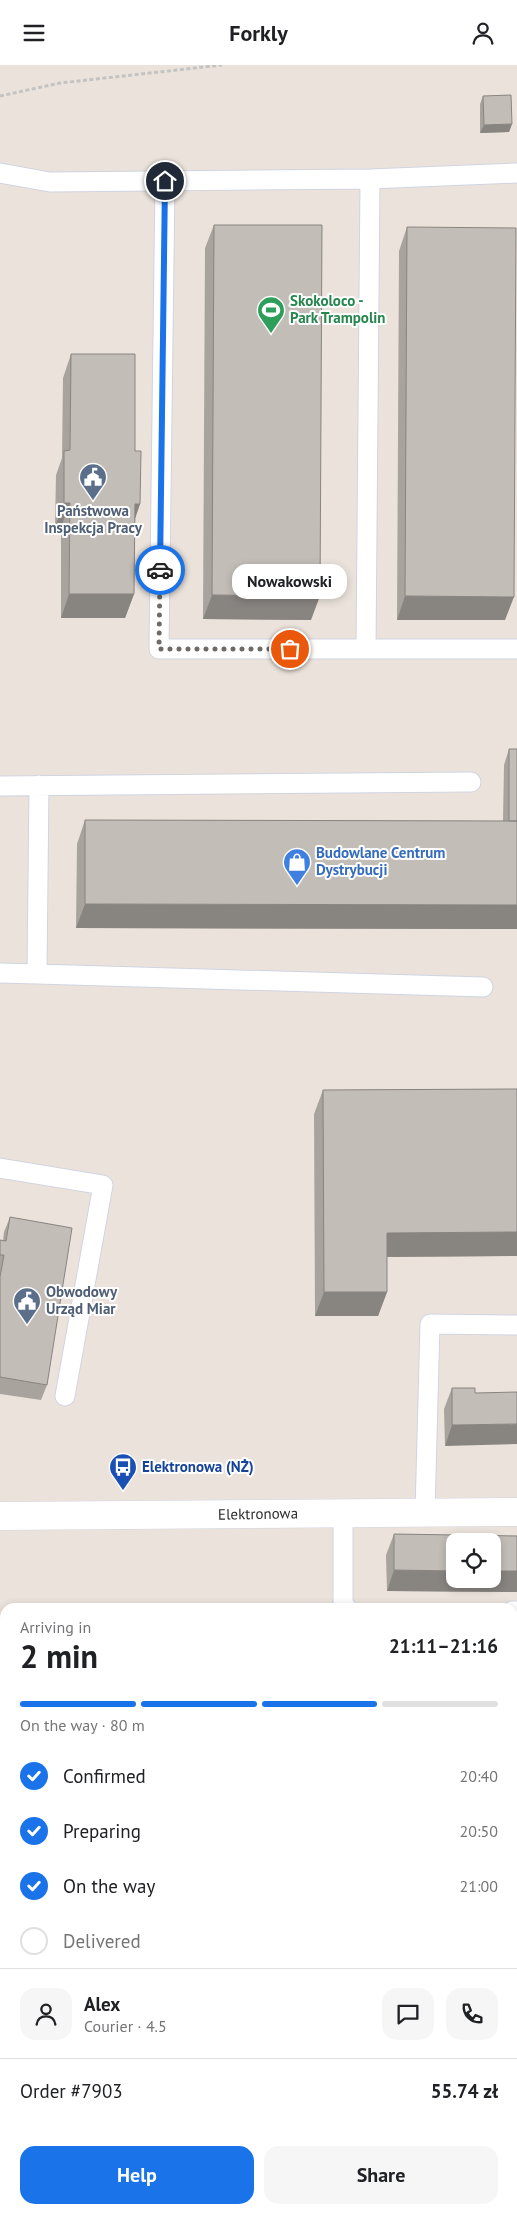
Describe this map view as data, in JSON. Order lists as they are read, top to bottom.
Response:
{
  "streets": {
    "street": ["Elektronowa"]
  },
  "places": {
    "sports": ["Skokoloco - Park Trampolin"],
    "public building": ["Państwowa Inspekcja Pracy", "Obwodowy Urząd Miar"],
    "other": ["Nowakowski"],
    "shop": ["Budowlane Centrum Dystrybucji"],
    "bus stop": ["Elektronowa (NŻ)"]
  },
  "page": {
    "header": "Forkly",
    "bubble": "Nowakowski",
    "heading": ["2 min", "Arriving in", "21:11–21:16"],
    "panel": [
      "Alex",
      "Courier · 4.5",
      "Order #7903",
      "55.74 zł"
    ],
    "bar": "On the way · 80 m",
    "list": [
      ["Confirmed", "20:40"],
      ["Preparing", "20:50"],
      ["On the way", "21:00"],
      "Delivered"
    ],
    "buttons": ["Help", "Share"]
  }
}
